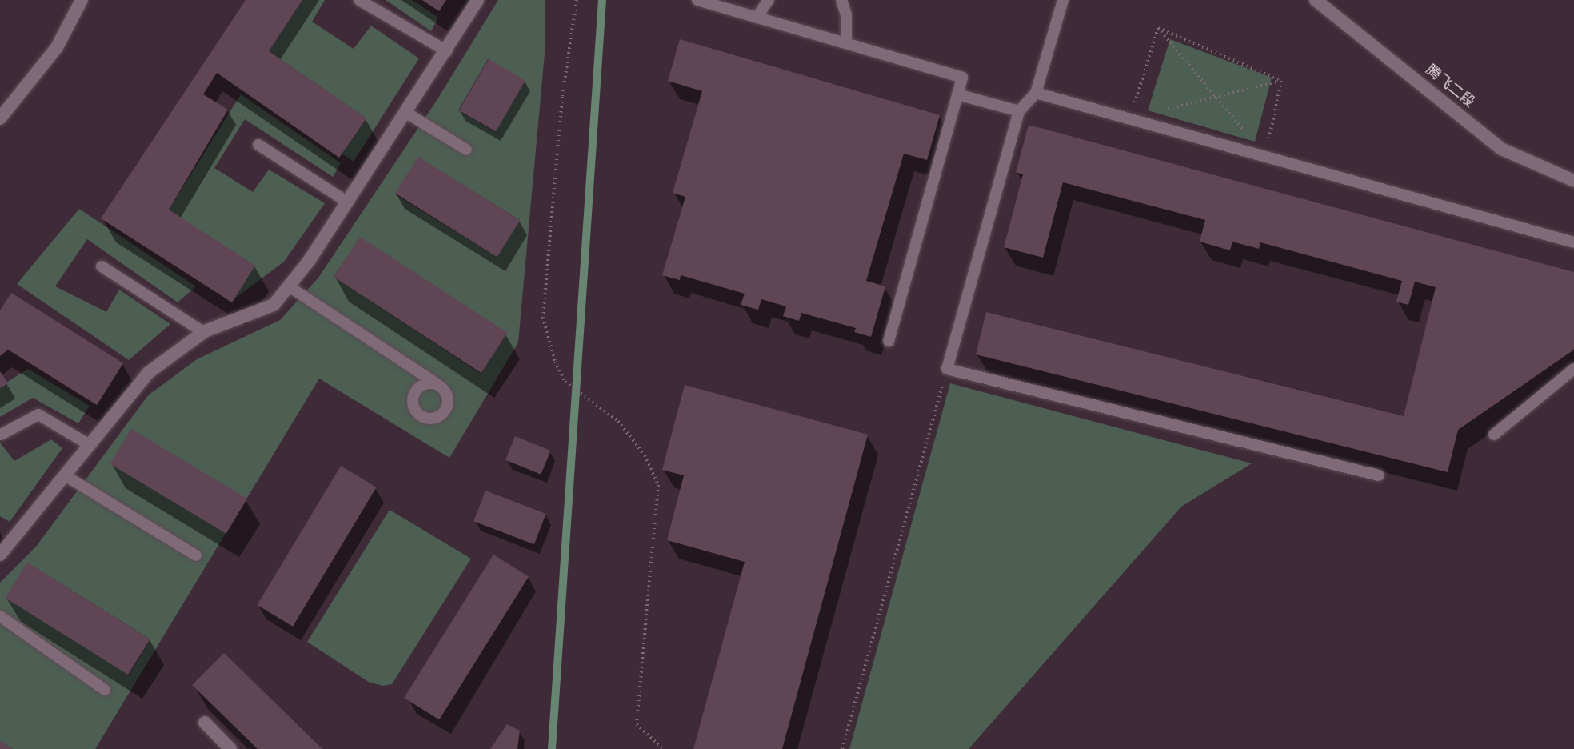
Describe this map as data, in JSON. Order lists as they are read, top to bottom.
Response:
{
  "streets": {
    "street": ["腾飞二段"]
  }
}
